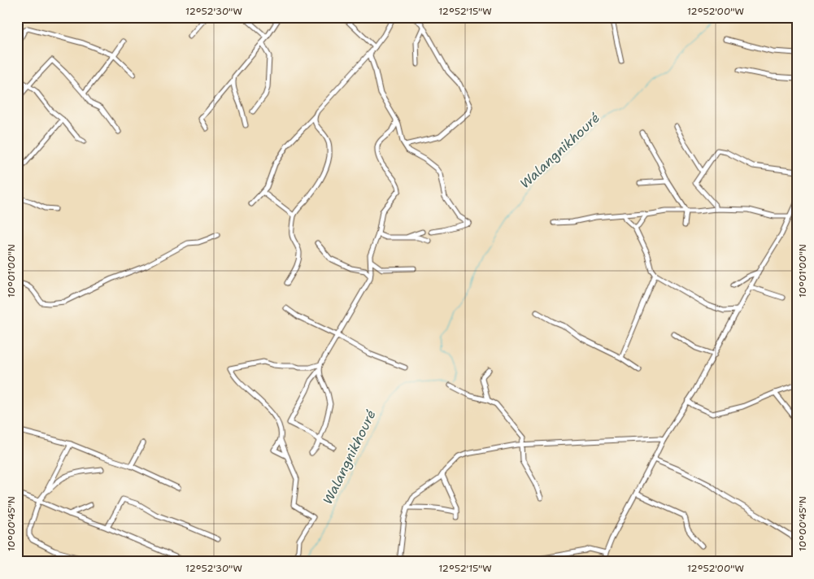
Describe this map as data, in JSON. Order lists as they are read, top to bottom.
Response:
{
  "water": ["Walangnikhouré"],
  "coordinates": [
    "12°52'30\"W",
    "12°52'15\"W",
    "12°52'00\"W",
    "10°01'00\"N",
    "10°00'45\"N"
  ]
}
